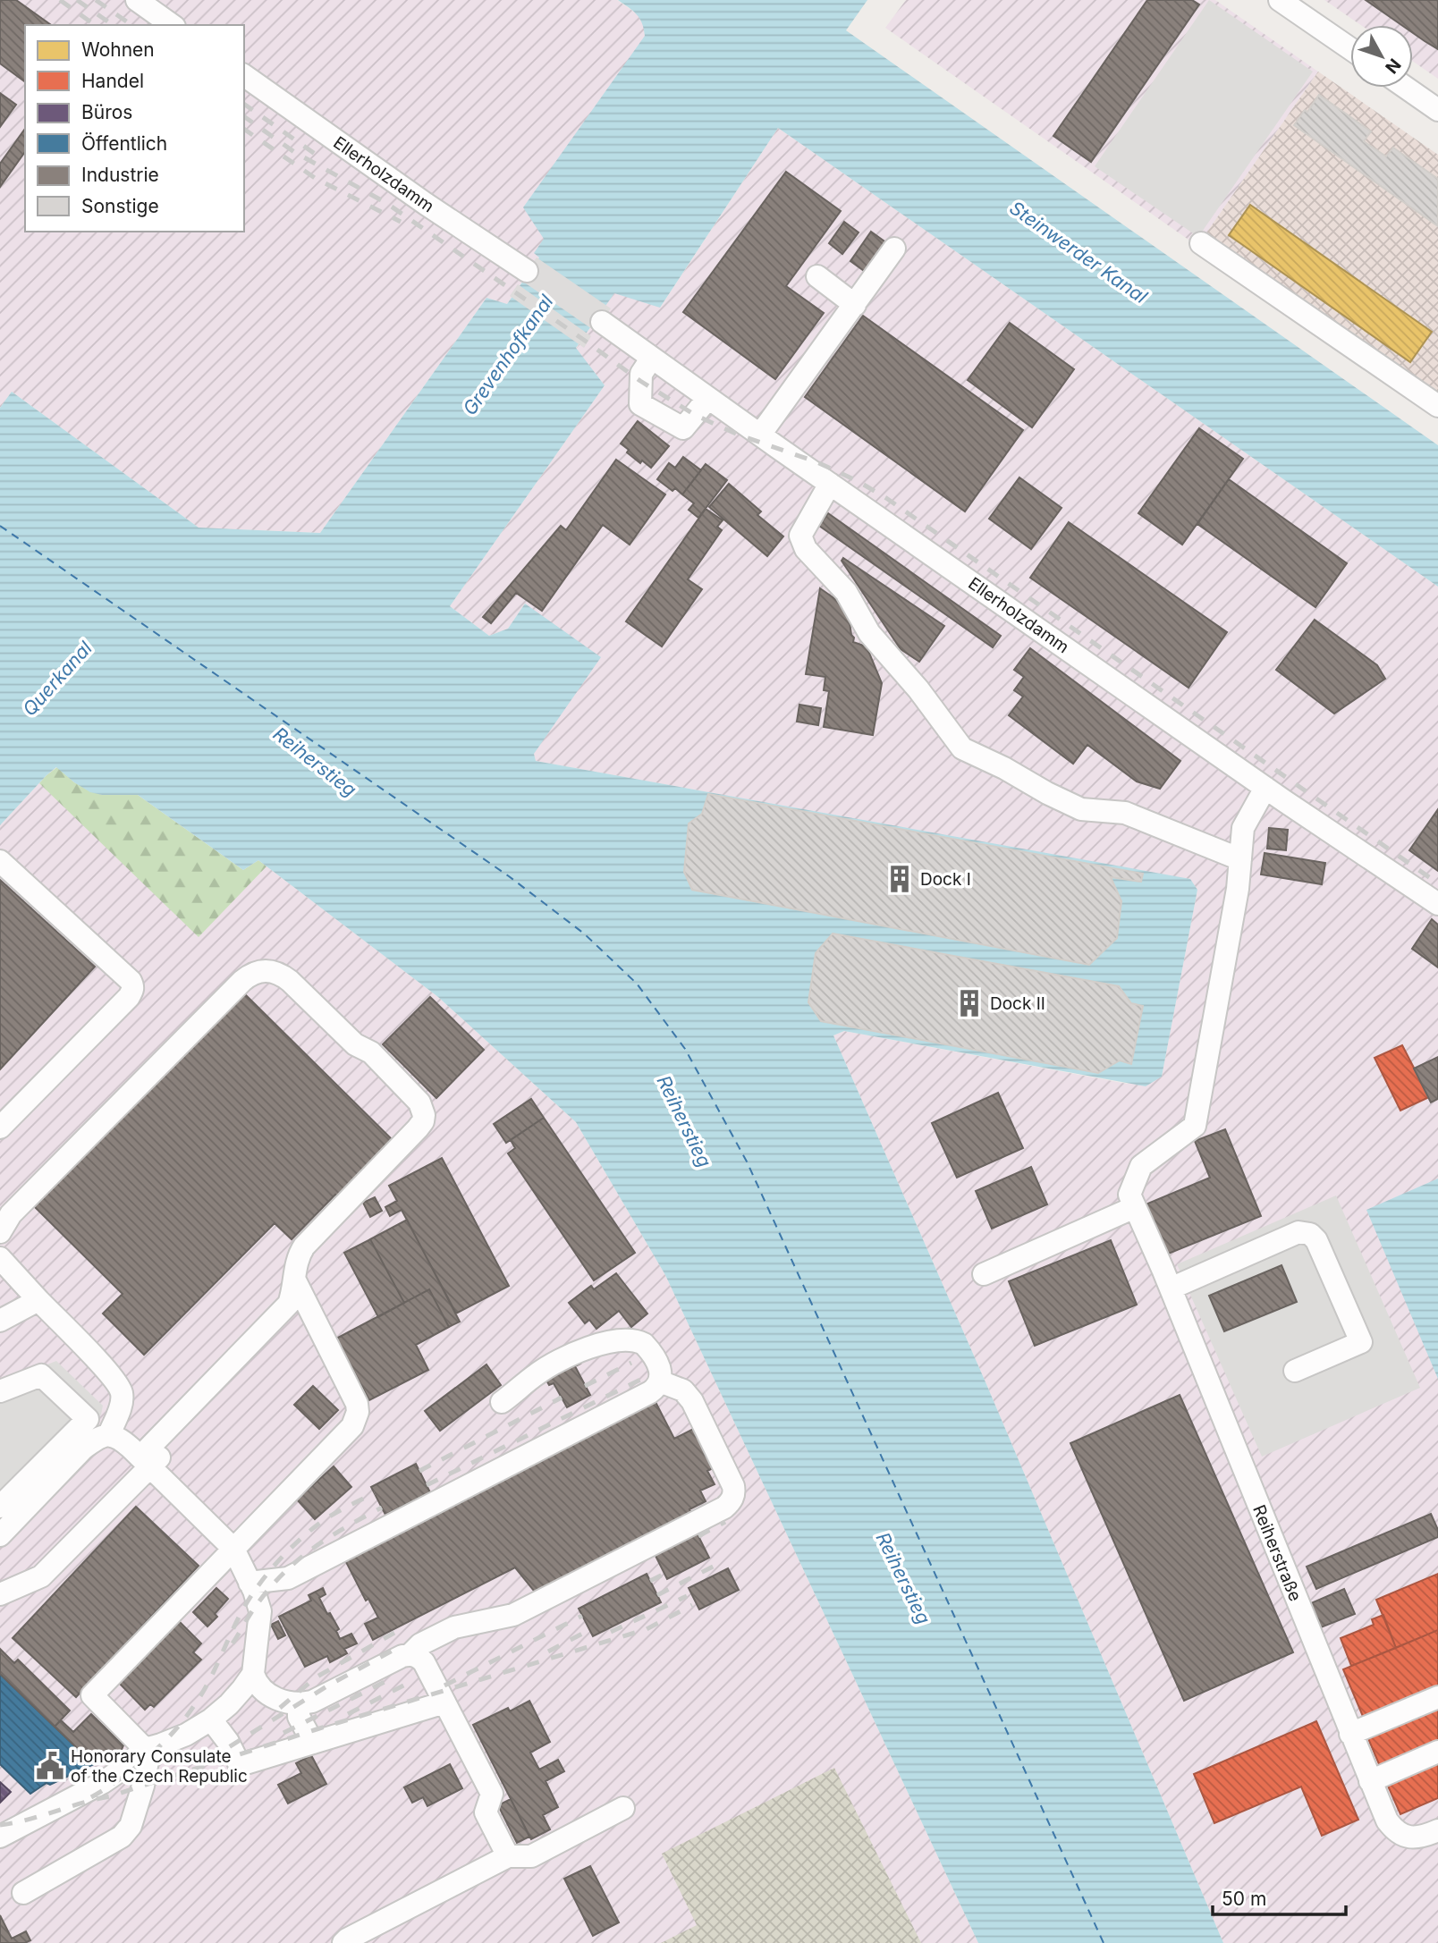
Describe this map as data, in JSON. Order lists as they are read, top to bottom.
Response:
{
  "streets": {
    "street": ["Ellerholzdamm", "Reiherstraße"]
  },
  "water": [
    "Steinwerder Kanal",
    "Grevenhofkanal",
    "Querkanal",
    "Reiherstieg"
  ],
  "places": {
    "building": ["Dock I", "Dock II"],
    "public building": ["Honorary Consulate of the Czech Republic"]
  },
  "legend": [
    "Wohnen",
    "Handel",
    "Büros",
    "Öffentlich",
    "Industrie",
    "Sonstige"
  ],
  "scale_bar": "50 m",
  "north": "bottom right"
}
